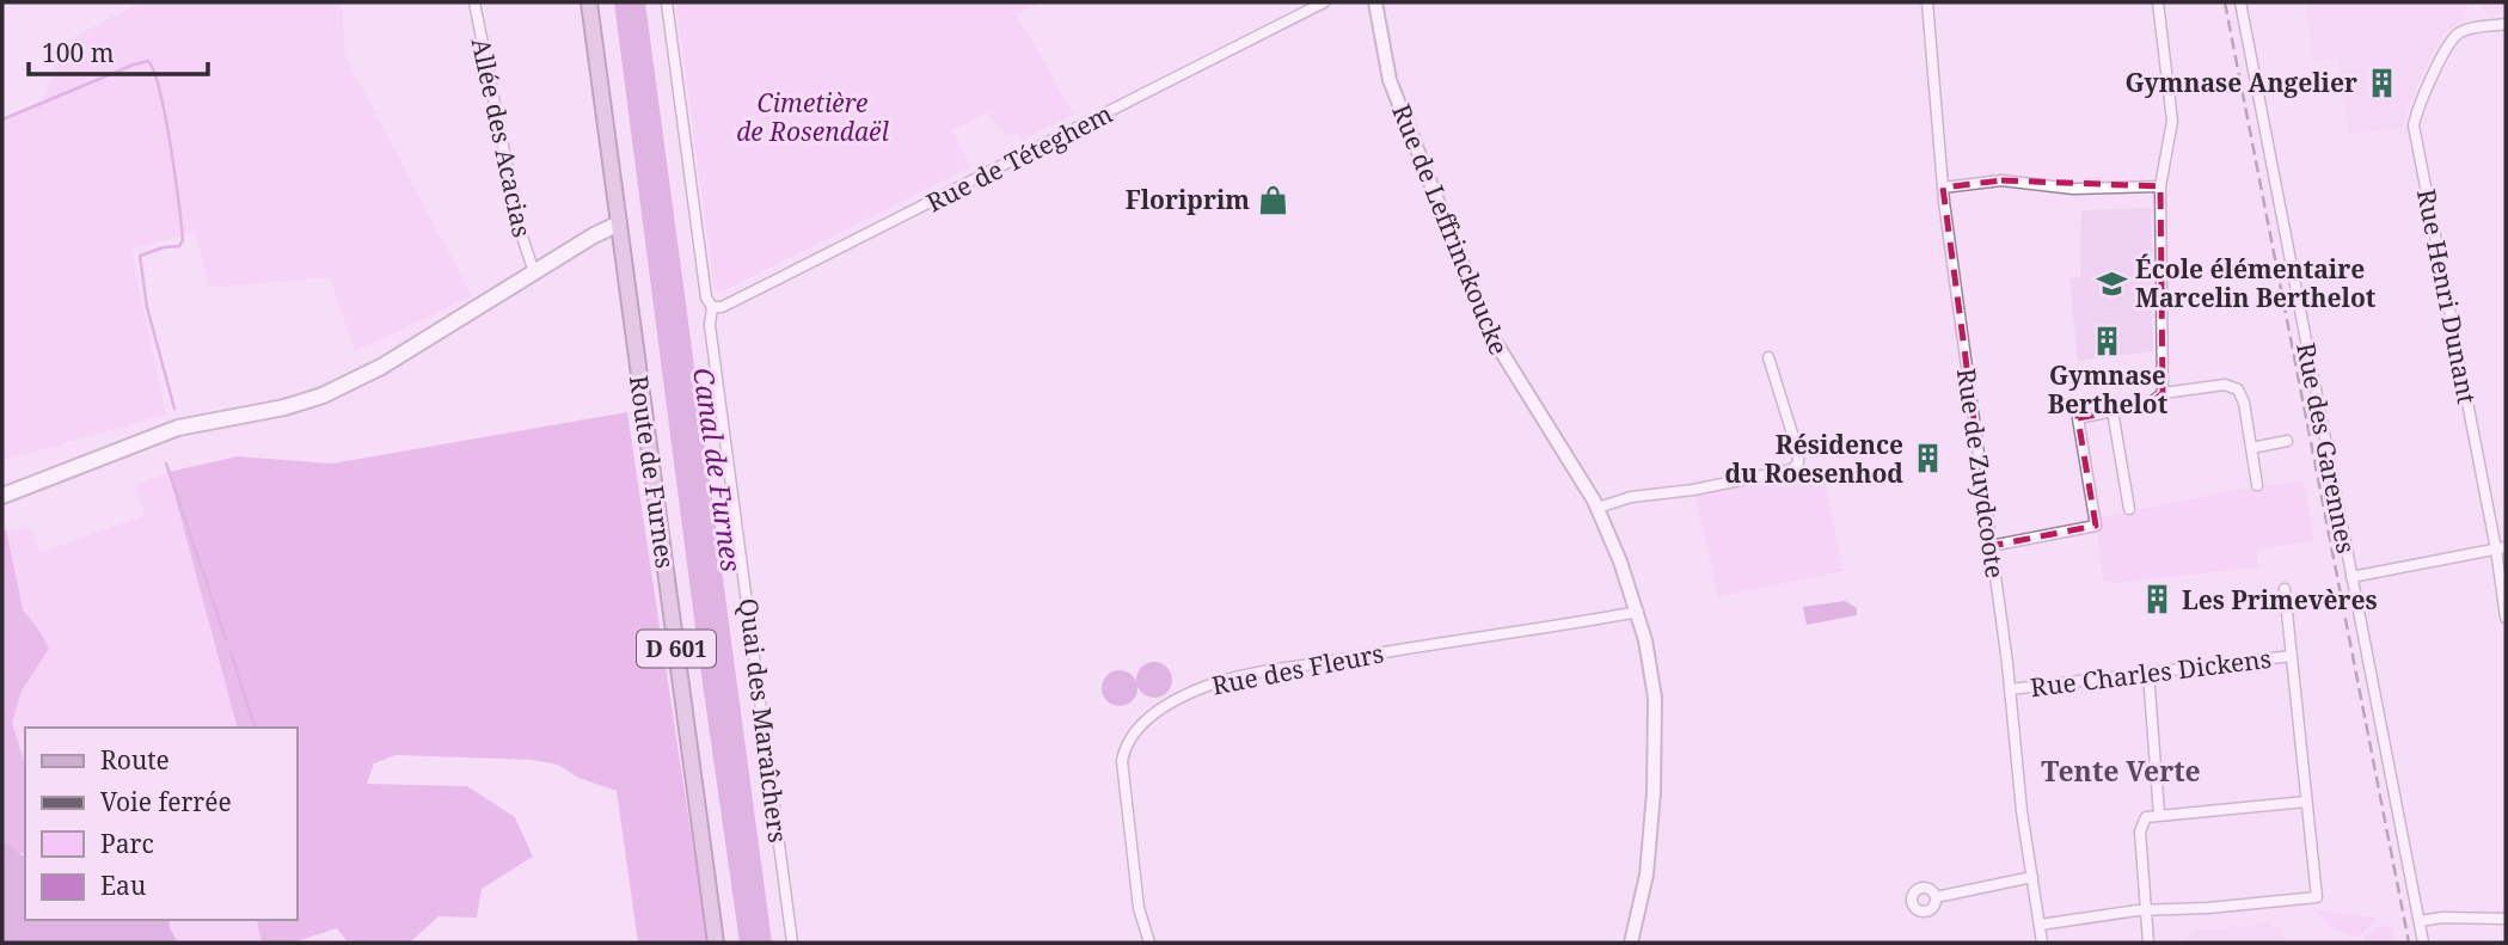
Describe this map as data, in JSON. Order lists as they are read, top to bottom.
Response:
{
  "streets": {
    "main road": ["Route de Furnes", "D 601"],
    "street": [
      "Allée des Acacias",
      "Rue de Téteghem",
      "Rue de Leffrinckoucke",
      "Rue Henri Dunant",
      "Rue des Garennes",
      "Rue de Zuydcoote",
      "Rue des Fleurs",
      "Rue Charles Dickens",
      "Quai des Maraîchers"
    ]
  },
  "crossings": [
    ["Rue de Téteghem", "Quai des Maraîchers"],
    ["Rue de Leffrinckoucke", "Rue des Fleurs"],
    ["Rue de Zuydcoote", "Rue Charles Dickens"]
  ],
  "districts": ["Tente Verte"],
  "water": ["Canal de Furnes"],
  "parks": ["Cimetière de Rosendaël"],
  "places": {
    "building": [
      "Gymnase Angelier",
      "Gymnase Berthelot",
      "Résidence du Roesenhod",
      "Les Primevères"
    ],
    "shop": ["Floriprim"],
    "school or university": ["École élémentaire Marcelin Berthelot"]
  },
  "legend": [
    "Route",
    "Voie ferrée",
    "Parc",
    "Eau"
  ],
  "scale_bar": "100 m"
}
